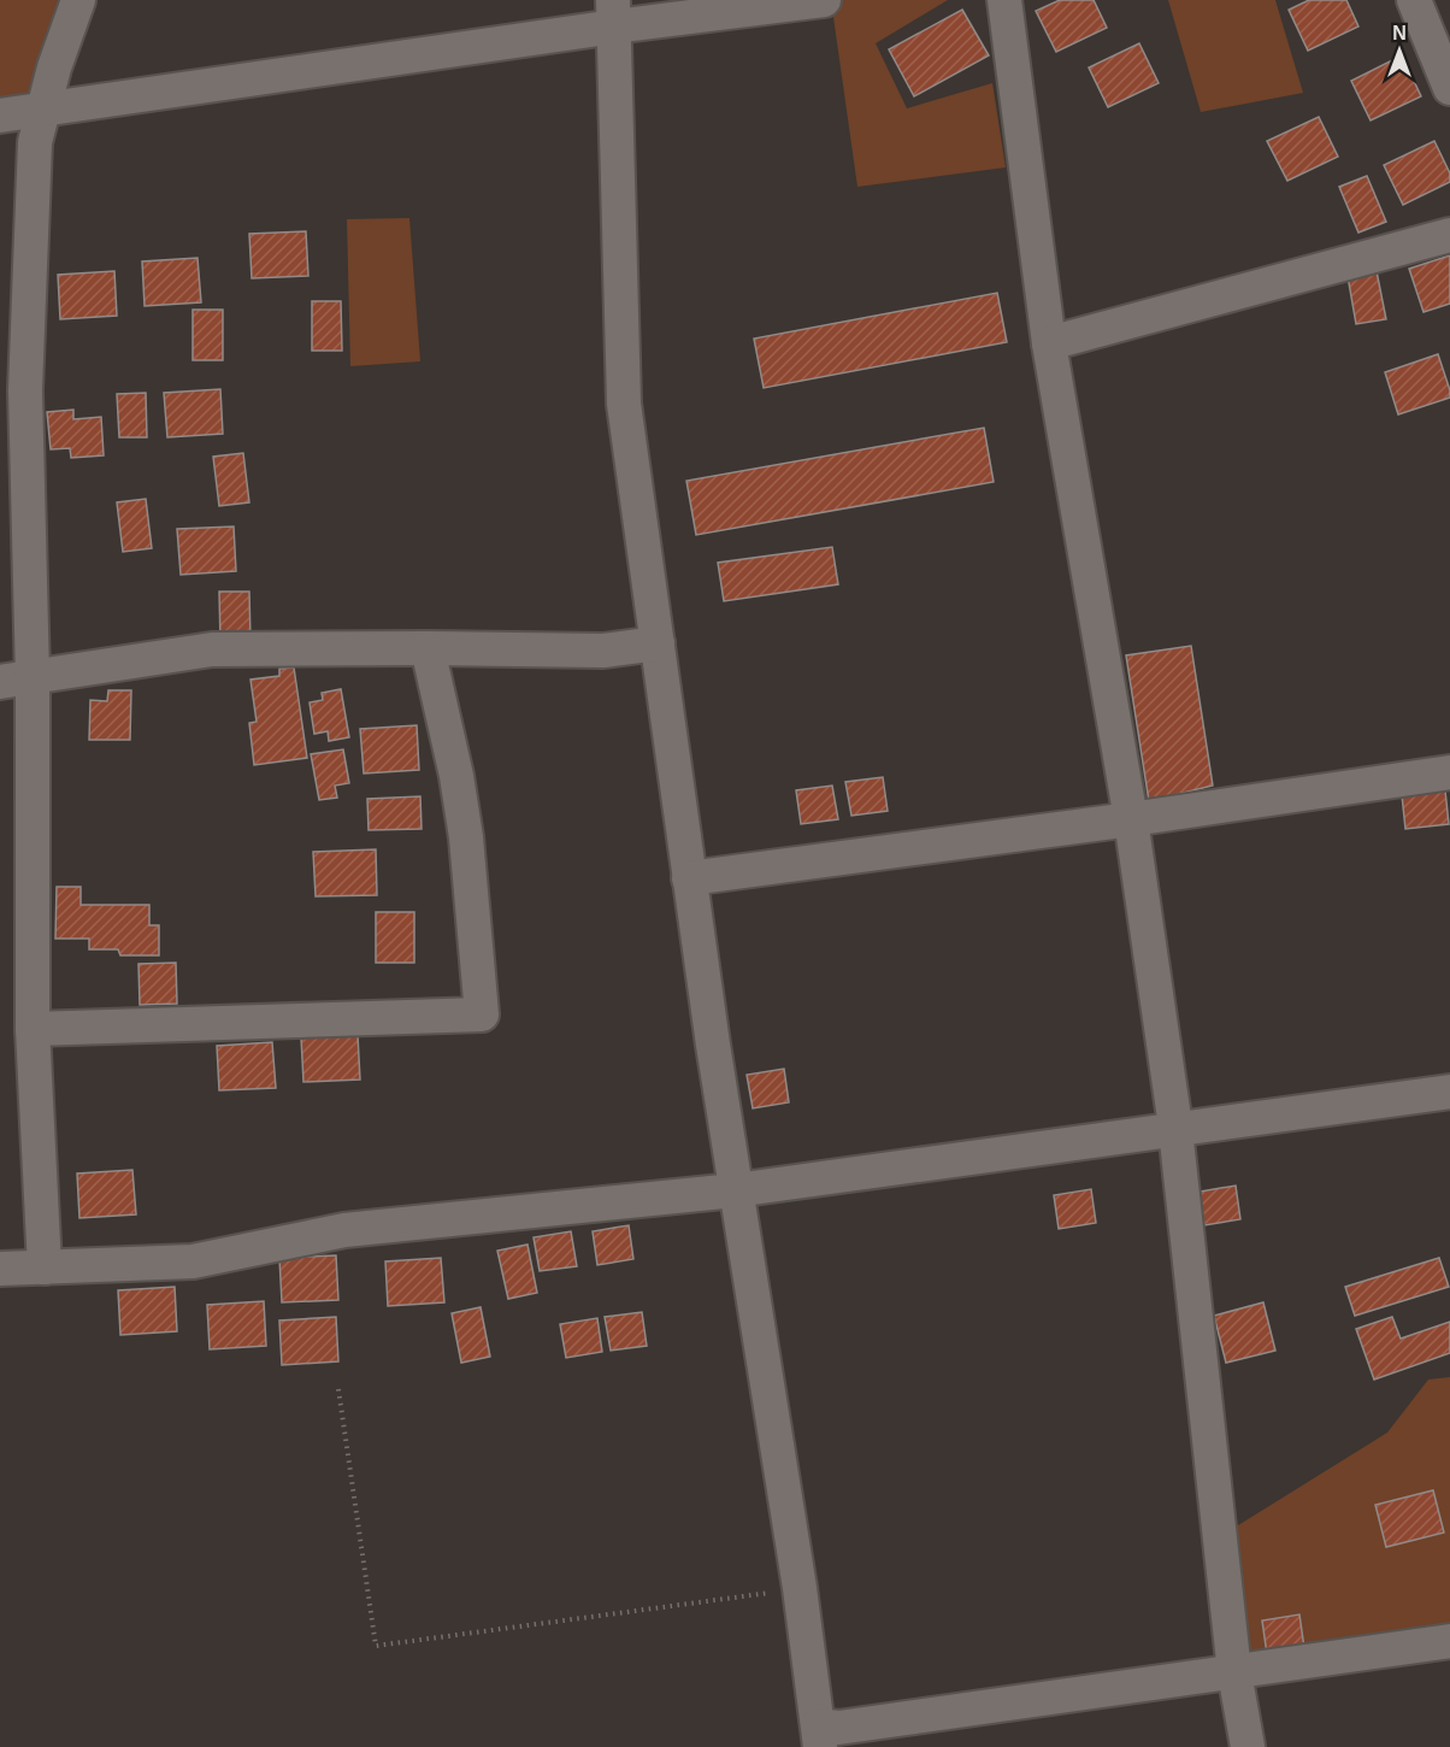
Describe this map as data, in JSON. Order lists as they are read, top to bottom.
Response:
{
  "north": "top"
}
